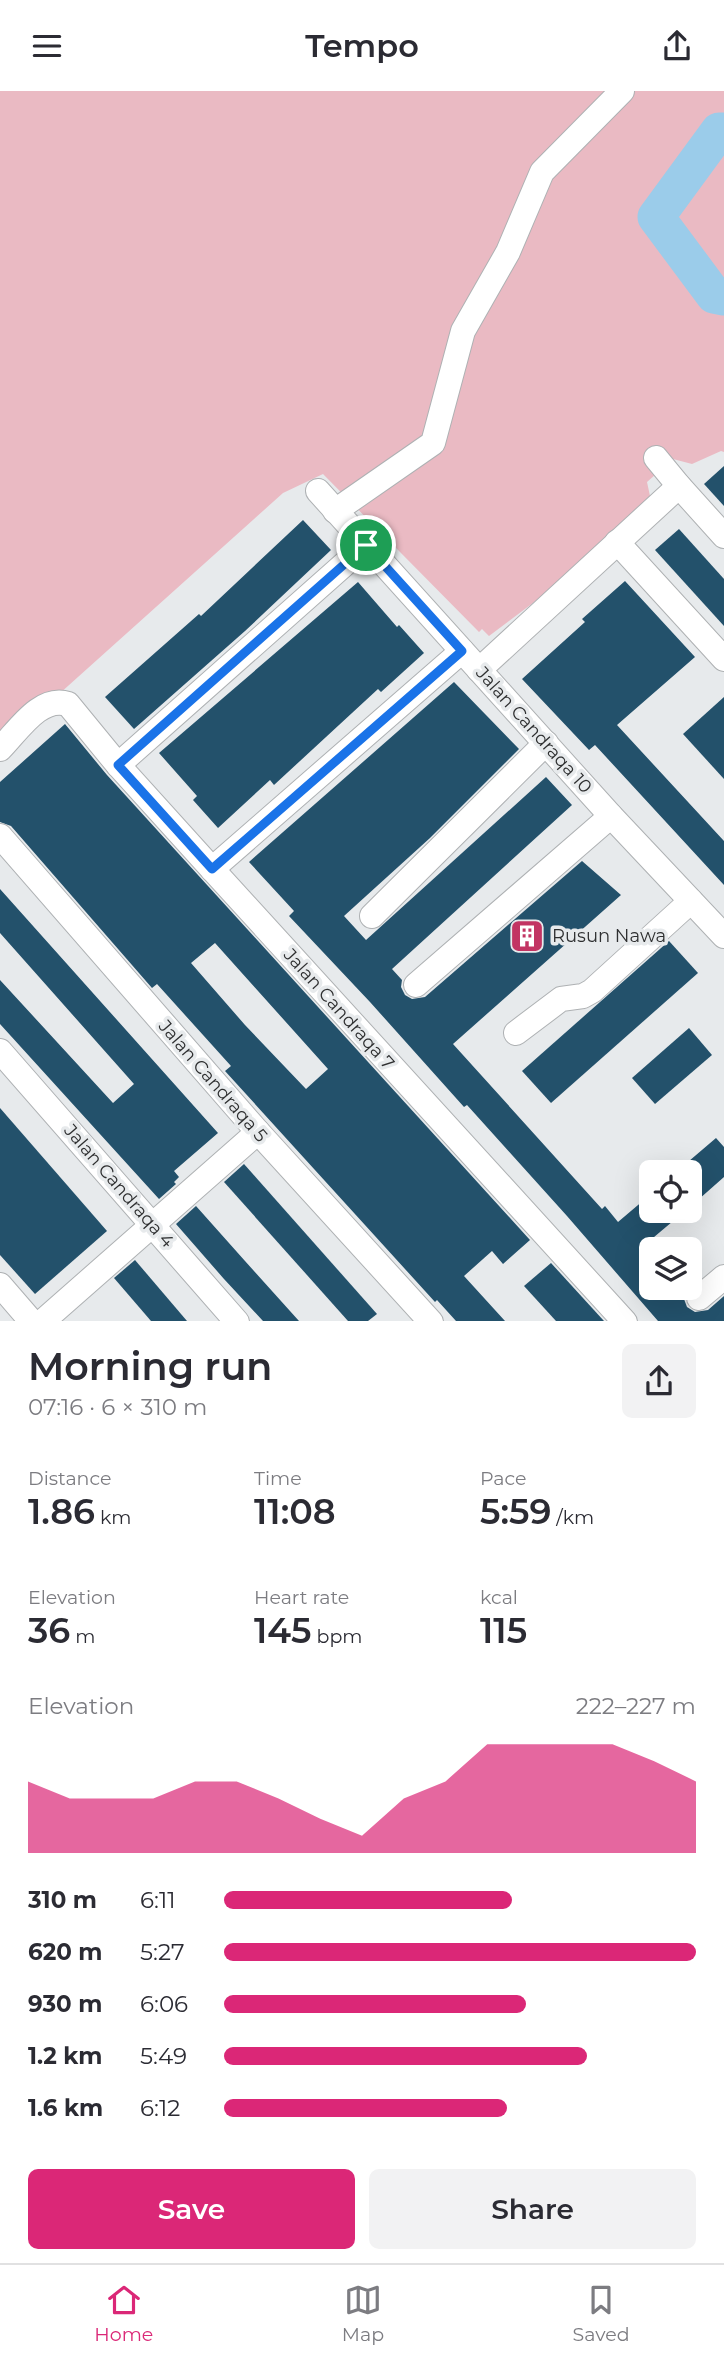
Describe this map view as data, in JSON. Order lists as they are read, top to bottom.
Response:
{
  "streets": {
    "street": [
      "Jalan Candraqa 10",
      "Jalan Candraqa 7",
      "Jalan Candraqa 5",
      "Jalan Candraqa 4"
    ]
  },
  "places": {
    "building": ["Rusun Nawa"]
  },
  "page": {
    "header": "Tempo",
    "heading": ["Morning run", "07:16 · 6 × 310 m"],
    "stats": [
      ["Distance", "1.86 km"],
      ["Time", "11:08"],
      ["Pace", "5:59 /km"],
      ["Elevation", "36 m"],
      ["Heart rate", "145 bpm"],
      ["kcal", "115"]
    ],
    "chart": ["Elevation", "222–227 m"],
    "list": [
      {
        "name": "310 m",
        "note": "6:11"
      },
      {
        "name": "620 m",
        "note": "5:27"
      },
      {
        "name": "930 m",
        "note": "6:06"
      },
      {
        "name": "1.2 km",
        "note": "5:49"
      },
      {
        "name": "1.6 km",
        "note": "6:12"
      }
    ],
    "buttons": ["Save", "Share"],
    "tabs": ["Home", "Map", "Saved"]
  }
}
